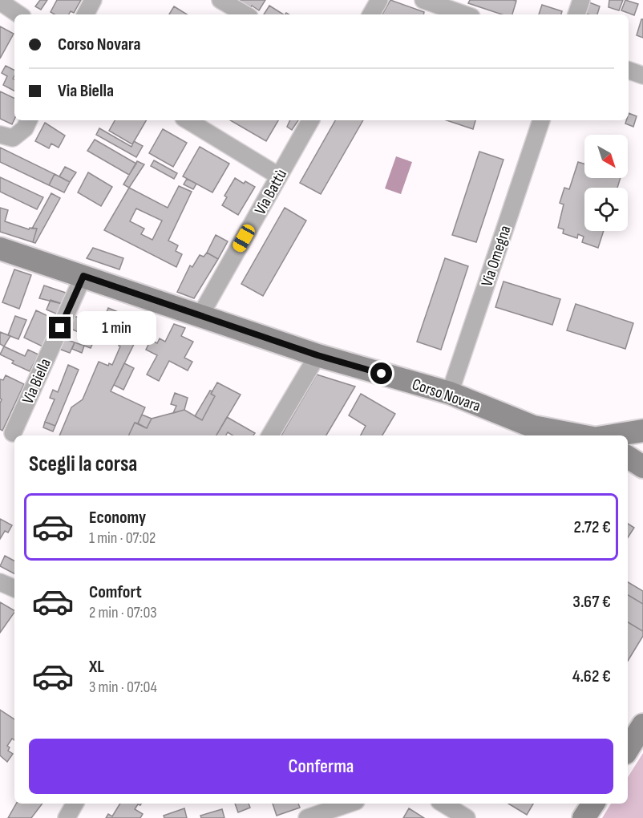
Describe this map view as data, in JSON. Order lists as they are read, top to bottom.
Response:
{
  "streets": {
    "main road": ["Corso Novara"],
    "street": ["Via Battù", "Via Omegna", "Via Biella"]
  },
  "crossings": [
    ["Via Battù", "Corso Novara"],
    ["Via Omegna", "Corso Novara"],
    ["Via Biella", "Corso Novara"]
  ],
  "north": "bottom right",
  "page": {
    "banner": ["Corso Novara", "Via Biella"],
    "bubble": "1 min",
    "heading": "Scegli la corsa",
    "list": [
      {
        "name": "Economy",
        "note": "1 min · 07:02",
        "value": "2.72 €"
      },
      {
        "name": "Comfort",
        "note": "2 min · 07:03",
        "value": "3.67 €"
      },
      {
        "name": "XL",
        "note": "3 min · 07:04",
        "value": "4.62 €"
      }
    ],
    "buttons": "Conferma"
  }
}
